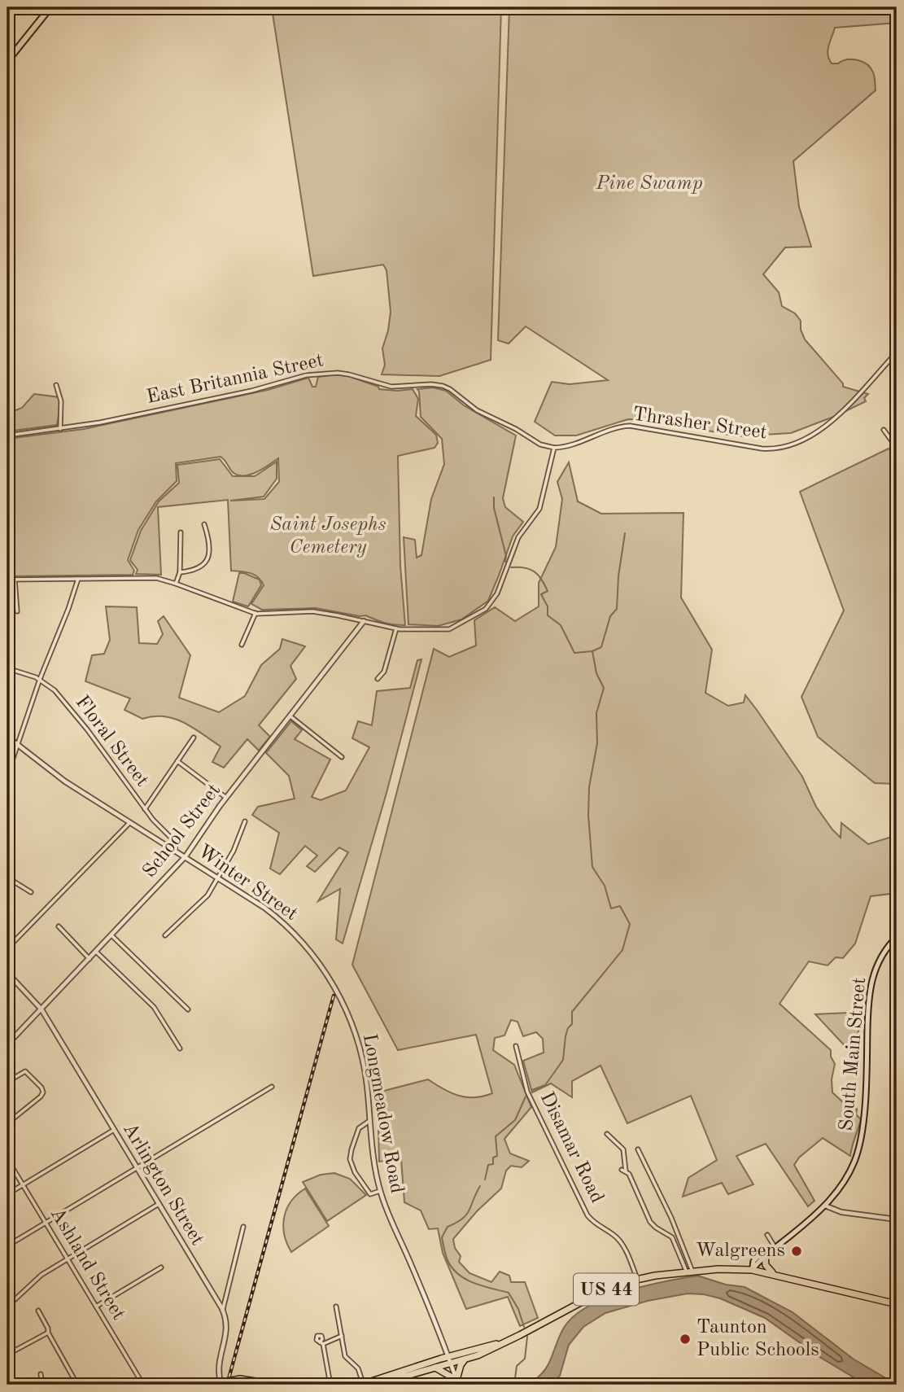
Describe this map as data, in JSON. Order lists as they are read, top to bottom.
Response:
{
  "streets": {
    "highway": ["US 44"],
    "main road": ["South Main Street"],
    "street": [
      "East Britannia Street",
      "Thrasher Street",
      "Floral Street",
      "School Street",
      "Winter Street",
      "Longmeadow Road",
      "Disamar Road",
      "Arlington Street",
      "Ashland Street"
    ]
  },
  "crossings": [
    ["East Britannia Street", "Thrasher Street"],
    ["Floral Street", "Winter Street"],
    ["School Street", "Winter Street"],
    ["School Street", "Arlington Street"],
    ["Winter Street", "Longmeadow Road"],
    ["Longmeadow Road", "US 44"],
    ["Disamar Road", "US 44"]
  ],
  "parks": ["Pine Swamp", "Saint Josephs Cemetery"],
  "places": ["Walgreens", "Taunton Public Schools"]
}
